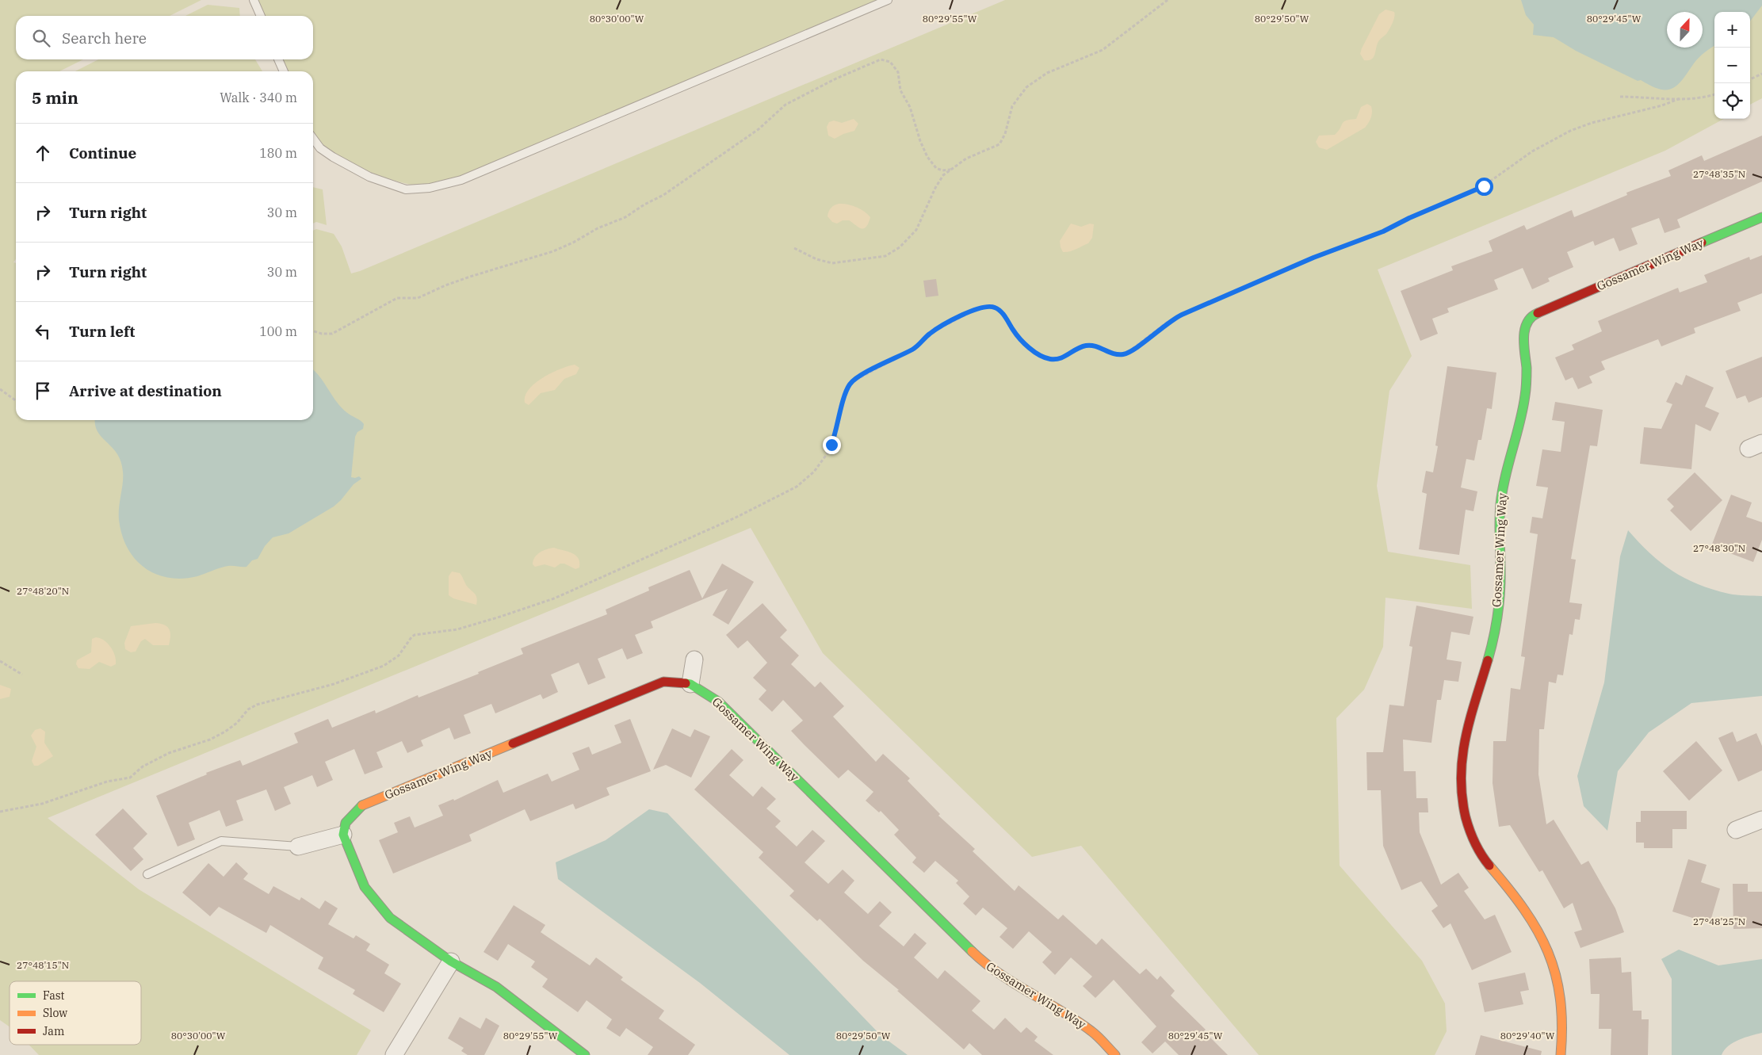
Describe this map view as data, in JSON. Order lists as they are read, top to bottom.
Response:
{
  "streets": {
    "street": ["Gossamer Wing Way"]
  },
  "legend": ["Fast", "Slow", "Jam"],
  "north": "top",
  "page": {
    "map_buttons": ["+", "−"],
    "search": "Search here",
    "heading": ["5 min", "Walk · 340 m"],
    "list": [
      ["Continue", "180 m"],
      ["Turn right", "30 m"],
      ["Turn right", "30 m"],
      ["Turn left", "100 m"],
      "Arrive at destination"
    ]
  },
  "coordinates": [
    "80°30'00\"W",
    "80°29'55\"W",
    "80°29'50\"W",
    "80°29'45\"W",
    "27°48'35\"N",
    "27°48'30\"N",
    "27°48'20\"N",
    "27°48'25\"N",
    "27°48'15\"N",
    "80°29'40\"W"
  ]
}
